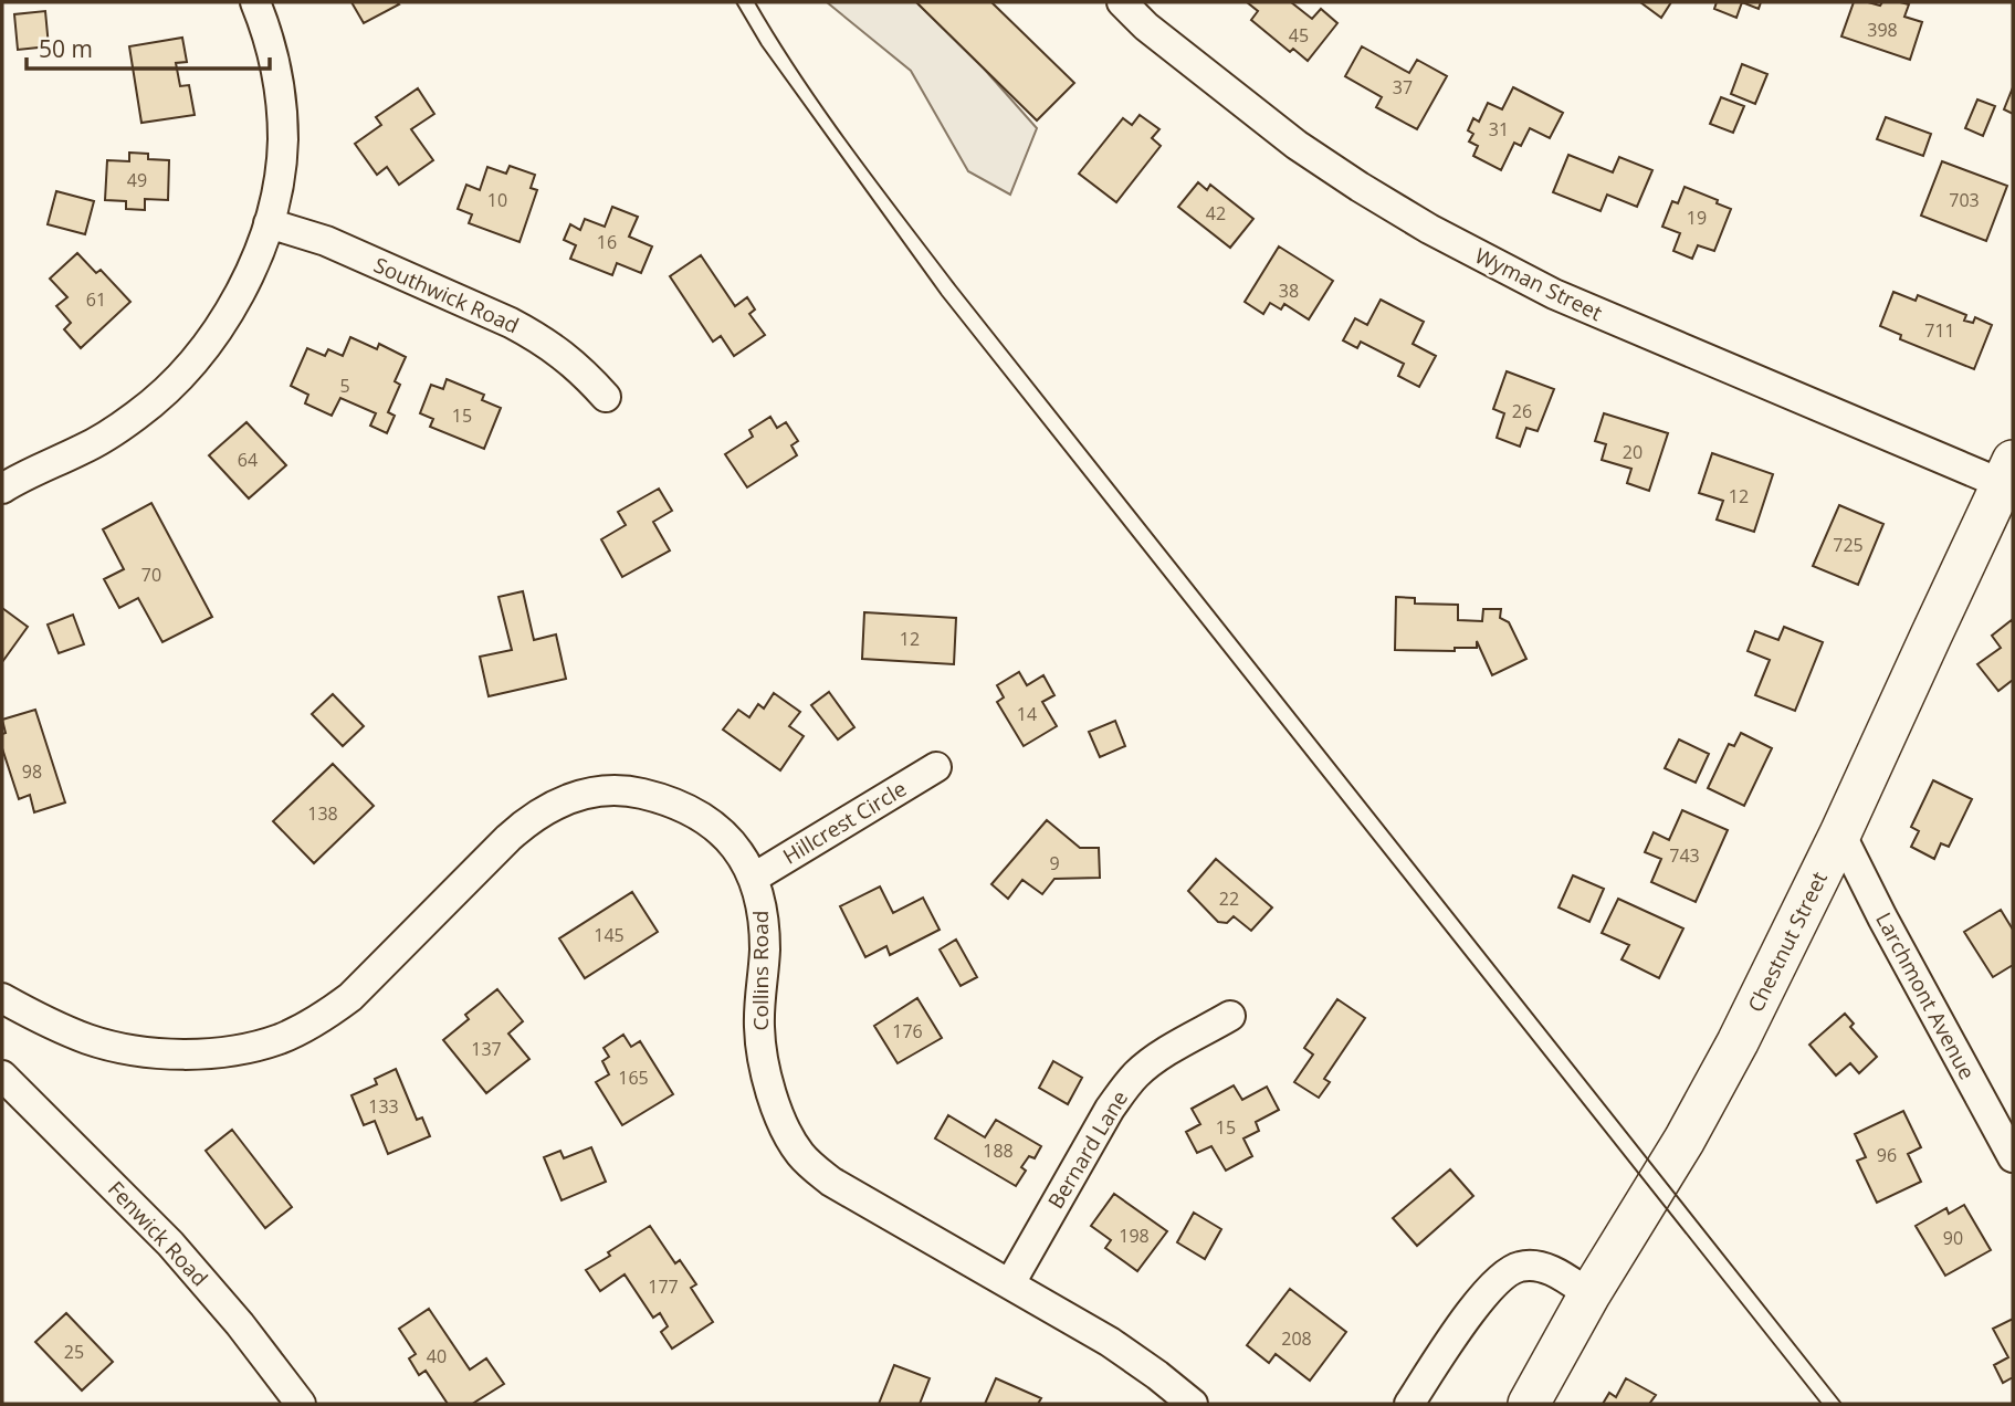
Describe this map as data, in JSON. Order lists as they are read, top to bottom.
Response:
{
  "streets": {
    "main road": ["Chestnut Street"],
    "street": [
      "Wyman Street",
      "Southwick Road",
      "Hillcrest Circle",
      "Collins Road",
      "Larchmont Avenue",
      "Bernard Lane",
      "Fenwick Road"
    ]
  },
  "crossings": [
    ["Wyman Street", "Chestnut Street"],
    ["Hillcrest Circle", "Collins Road"],
    ["Chestnut Street", "Larchmont Avenue"],
    ["Collins Road", "Bernard Lane"]
  ],
  "house_numbers": [
    "398",
    "45",
    "37",
    "31",
    "49",
    "10",
    "703",
    "42",
    "19",
    "16",
    "38",
    "61",
    "711",
    "5",
    "26",
    "15",
    "20",
    "64",
    "12",
    "725",
    "70",
    "12",
    "14",
    "98",
    "138",
    "743",
    "9",
    "22",
    "145",
    "176",
    "137",
    "165",
    "133",
    "15",
    "188",
    "96",
    "198",
    "90",
    "177",
    "208",
    "25",
    "40"
  ],
  "scale_bar": "50 m"
}
